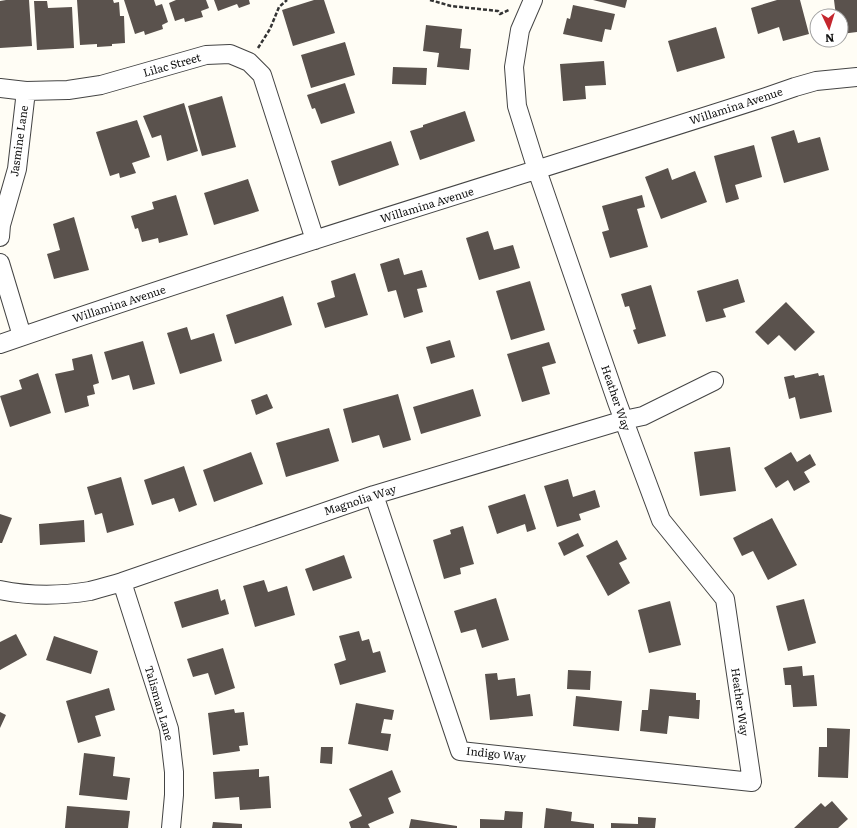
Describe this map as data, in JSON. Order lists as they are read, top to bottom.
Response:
{
  "streets": {
    "street": [
      "Lilac Street",
      "Willamina Avenue",
      "Jasmine Lane",
      "Heather Way",
      "Magnolia Way",
      "Talisman Lane",
      "Indigo Way"
    ]
  },
  "crossings": [
    ["Lilac Street", "Willamina Avenue"],
    ["Lilac Street", "Jasmine Lane"],
    ["Willamina Avenue", "Heather Way"],
    ["Heather Way", "Magnolia Way"],
    ["Heather Way", "Indigo Way"],
    ["Magnolia Way", "Talisman Lane"],
    ["Magnolia Way", "Indigo Way"]
  ],
  "north": "bottom"
}
